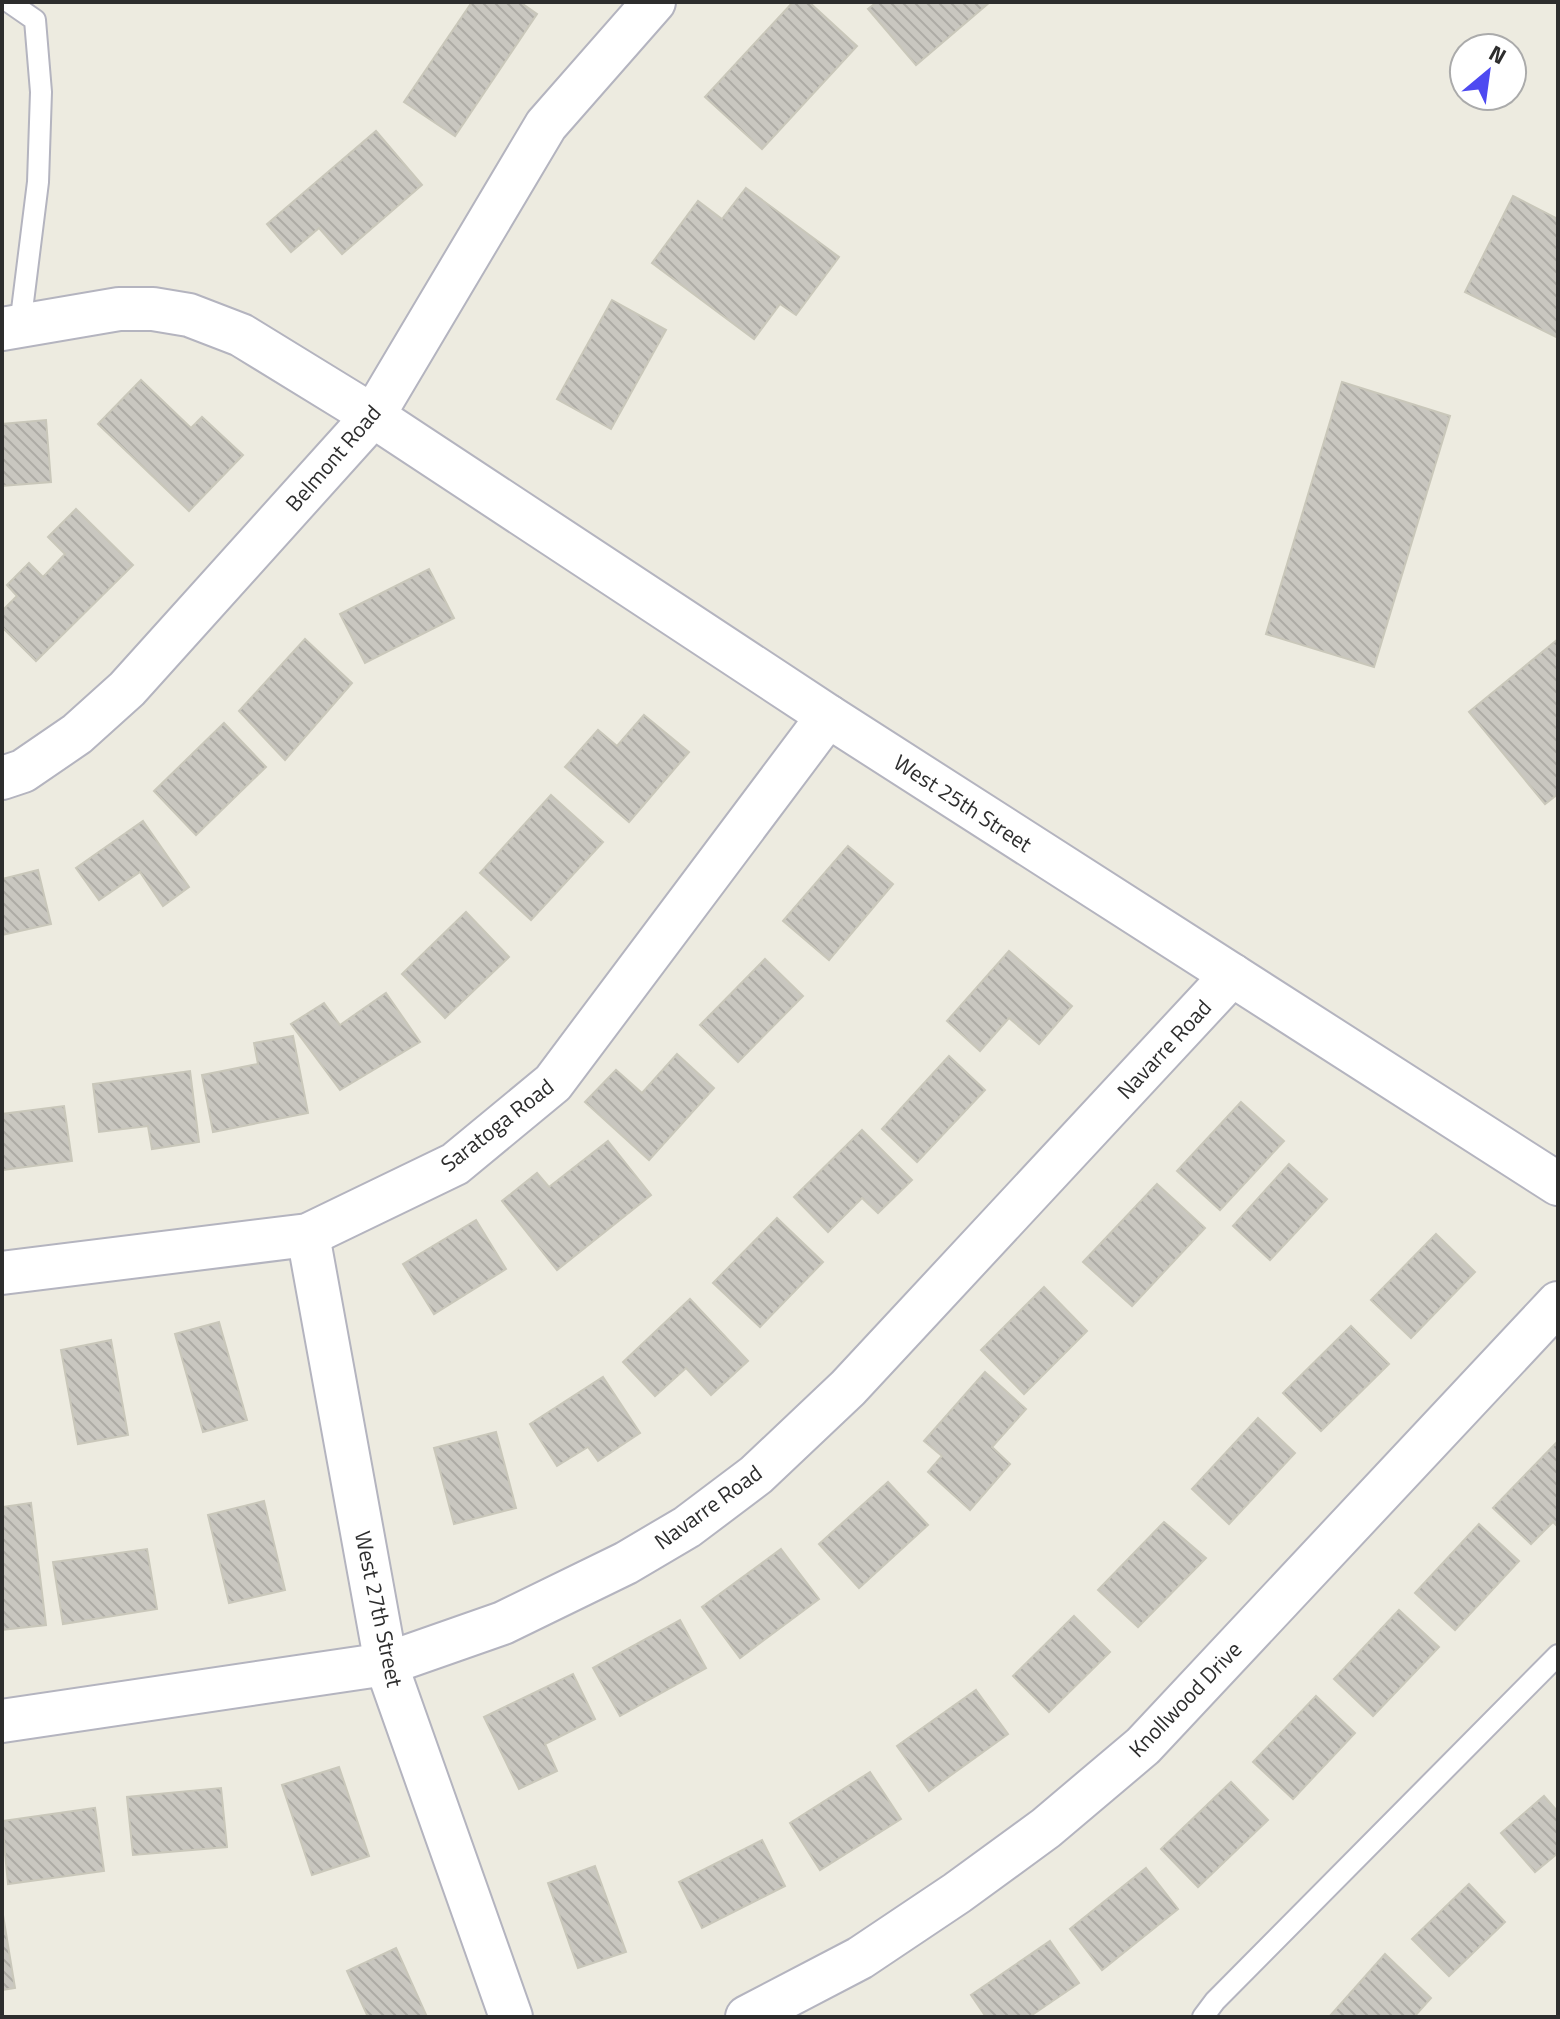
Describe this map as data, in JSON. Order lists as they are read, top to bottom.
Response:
{
  "streets": {
    "street": [
      "Belmont Road",
      "West 25th Street",
      "Navarre Road",
      "Saratoga Road",
      "West 27th Street",
      "Knollwood Drive"
    ]
  },
  "crossings": [
    ["Belmont Road", "West 25th Street"],
    ["West 25th Street", "Navarre Road"],
    ["West 25th Street", "Saratoga Road"],
    ["Navarre Road", "West 27th Street"],
    ["Saratoga Road", "West 27th Street"]
  ],
  "north": "top right"
}
